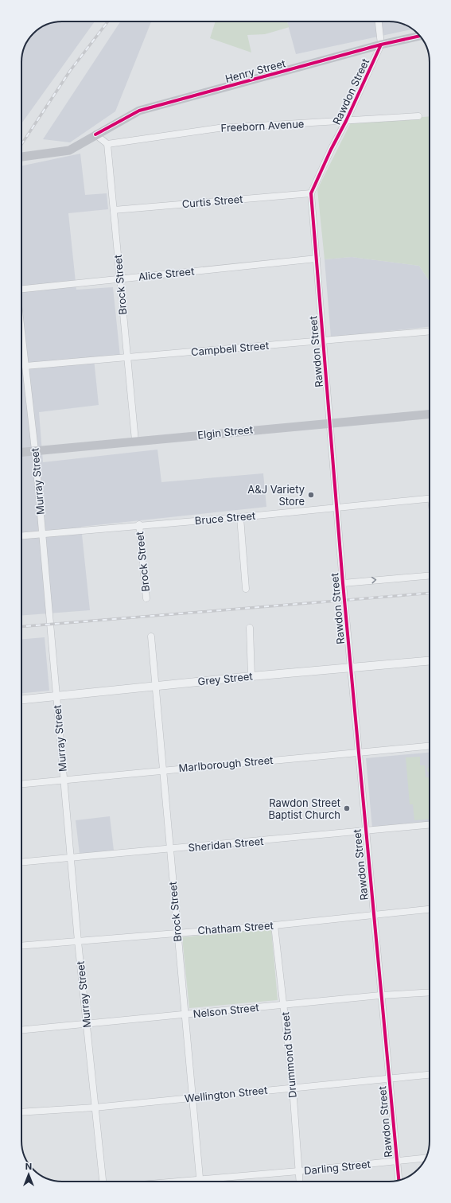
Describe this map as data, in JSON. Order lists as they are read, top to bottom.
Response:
{
  "streets": {
    "main road": ["Henry Street", "Elgin Street"],
    "street": [
      "Rawdon Street",
      "Freeborn Avenue",
      "Curtis Street",
      "Alice Street",
      "Brock Street",
      "Campbell Street",
      "Murray Street",
      "Bruce Street",
      "Grey Street",
      "Marlborough Street",
      "Sheridan Street",
      "Chatham Street",
      "Nelson Street",
      "Drummond Street",
      "Wellington Street",
      "Darling Street"
    ]
  },
  "crossings": [
    ["Henry Street", "Rawdon Street"],
    ["Rawdon Street", "Freeborn Avenue"],
    ["Rawdon Street", "Curtis Street"],
    ["Rawdon Street", "Alice Street"],
    ["Rawdon Street", "Campbell Street"],
    ["Rawdon Street", "Elgin Street"],
    ["Rawdon Street", "Bruce Street"],
    ["Rawdon Street", "Grey Street"],
    ["Rawdon Street", "Marlborough Street"],
    ["Rawdon Street", "Sheridan Street"],
    ["Rawdon Street", "Chatham Street"],
    ["Rawdon Street", "Nelson Street"],
    ["Rawdon Street", "Wellington Street"],
    ["Rawdon Street", "Darling Street"],
    ["Freeborn Avenue", "Brock Street"],
    ["Curtis Street", "Brock Street"],
    ["Alice Street", "Brock Street"],
    ["Brock Street", "Campbell Street"],
    ["Brock Street", "Elgin Street"],
    ["Brock Street", "Bruce Street"],
    ["Brock Street", "Grey Street"],
    ["Brock Street", "Marlborough Street"],
    ["Brock Street", "Sheridan Street"],
    ["Brock Street", "Chatham Street"],
    ["Brock Street", "Nelson Street"],
    ["Brock Street", "Wellington Street"],
    ["Campbell Street", "Murray Street"],
    ["Elgin Street", "Murray Street"],
    ["Murray Street", "Bruce Street"],
    ["Murray Street", "Grey Street"],
    ["Murray Street", "Marlborough Street"],
    ["Murray Street", "Sheridan Street"],
    ["Murray Street", "Chatham Street"],
    ["Murray Street", "Nelson Street"],
    ["Murray Street", "Wellington Street"],
    ["Chatham Street", "Drummond Street"],
    ["Nelson Street", "Drummond Street"],
    ["Drummond Street", "Wellington Street"],
    ["Drummond Street", "Darling Street"]
  ],
  "places": ["A&J Variety Store", "Rawdon Street Baptist Church"],
  "north": "top"
}
